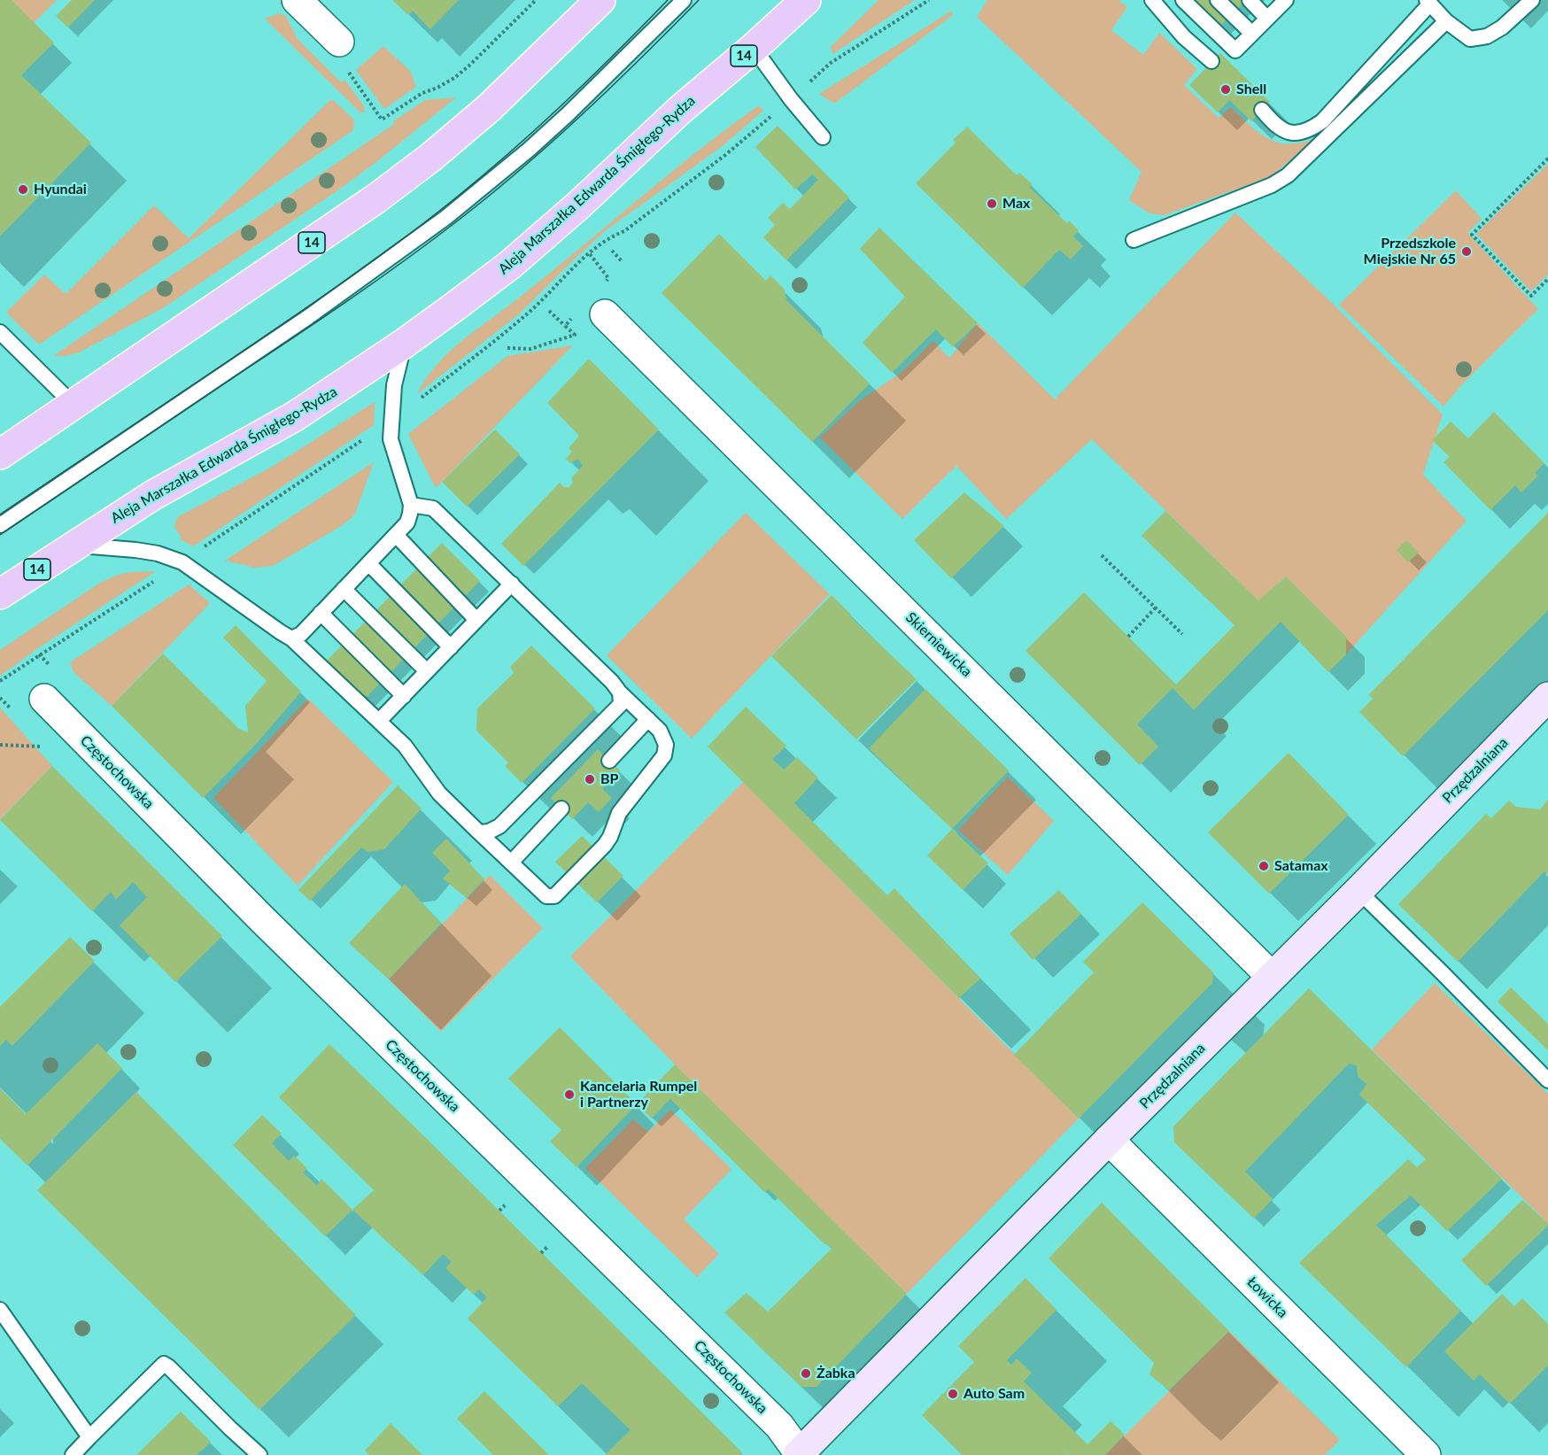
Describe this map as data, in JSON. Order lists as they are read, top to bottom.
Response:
{
  "streets": {
    "main road": ["14", "Aleja Marszałka Edwarda Śmigłego-Rydza"],
    "street": [
      "Skierniewicka",
      "Przędzalniana",
      "Częstochowska",
      "Łowicka"
    ]
  },
  "crossings": [
    ["Skierniewicka", "Przędzalniana"],
    ["Przędzalniana", "Częstochowska"],
    ["Przędzalniana", "Łowicka"]
  ],
  "places": [
    "Shell",
    "Hyundai",
    "Max",
    "Przedszkole Miejskie Nr 65",
    "BP",
    "Satamax",
    "Kancelaria Rumpel i Partnerzy",
    "Żabka",
    "Auto Sam"
  ]
}
